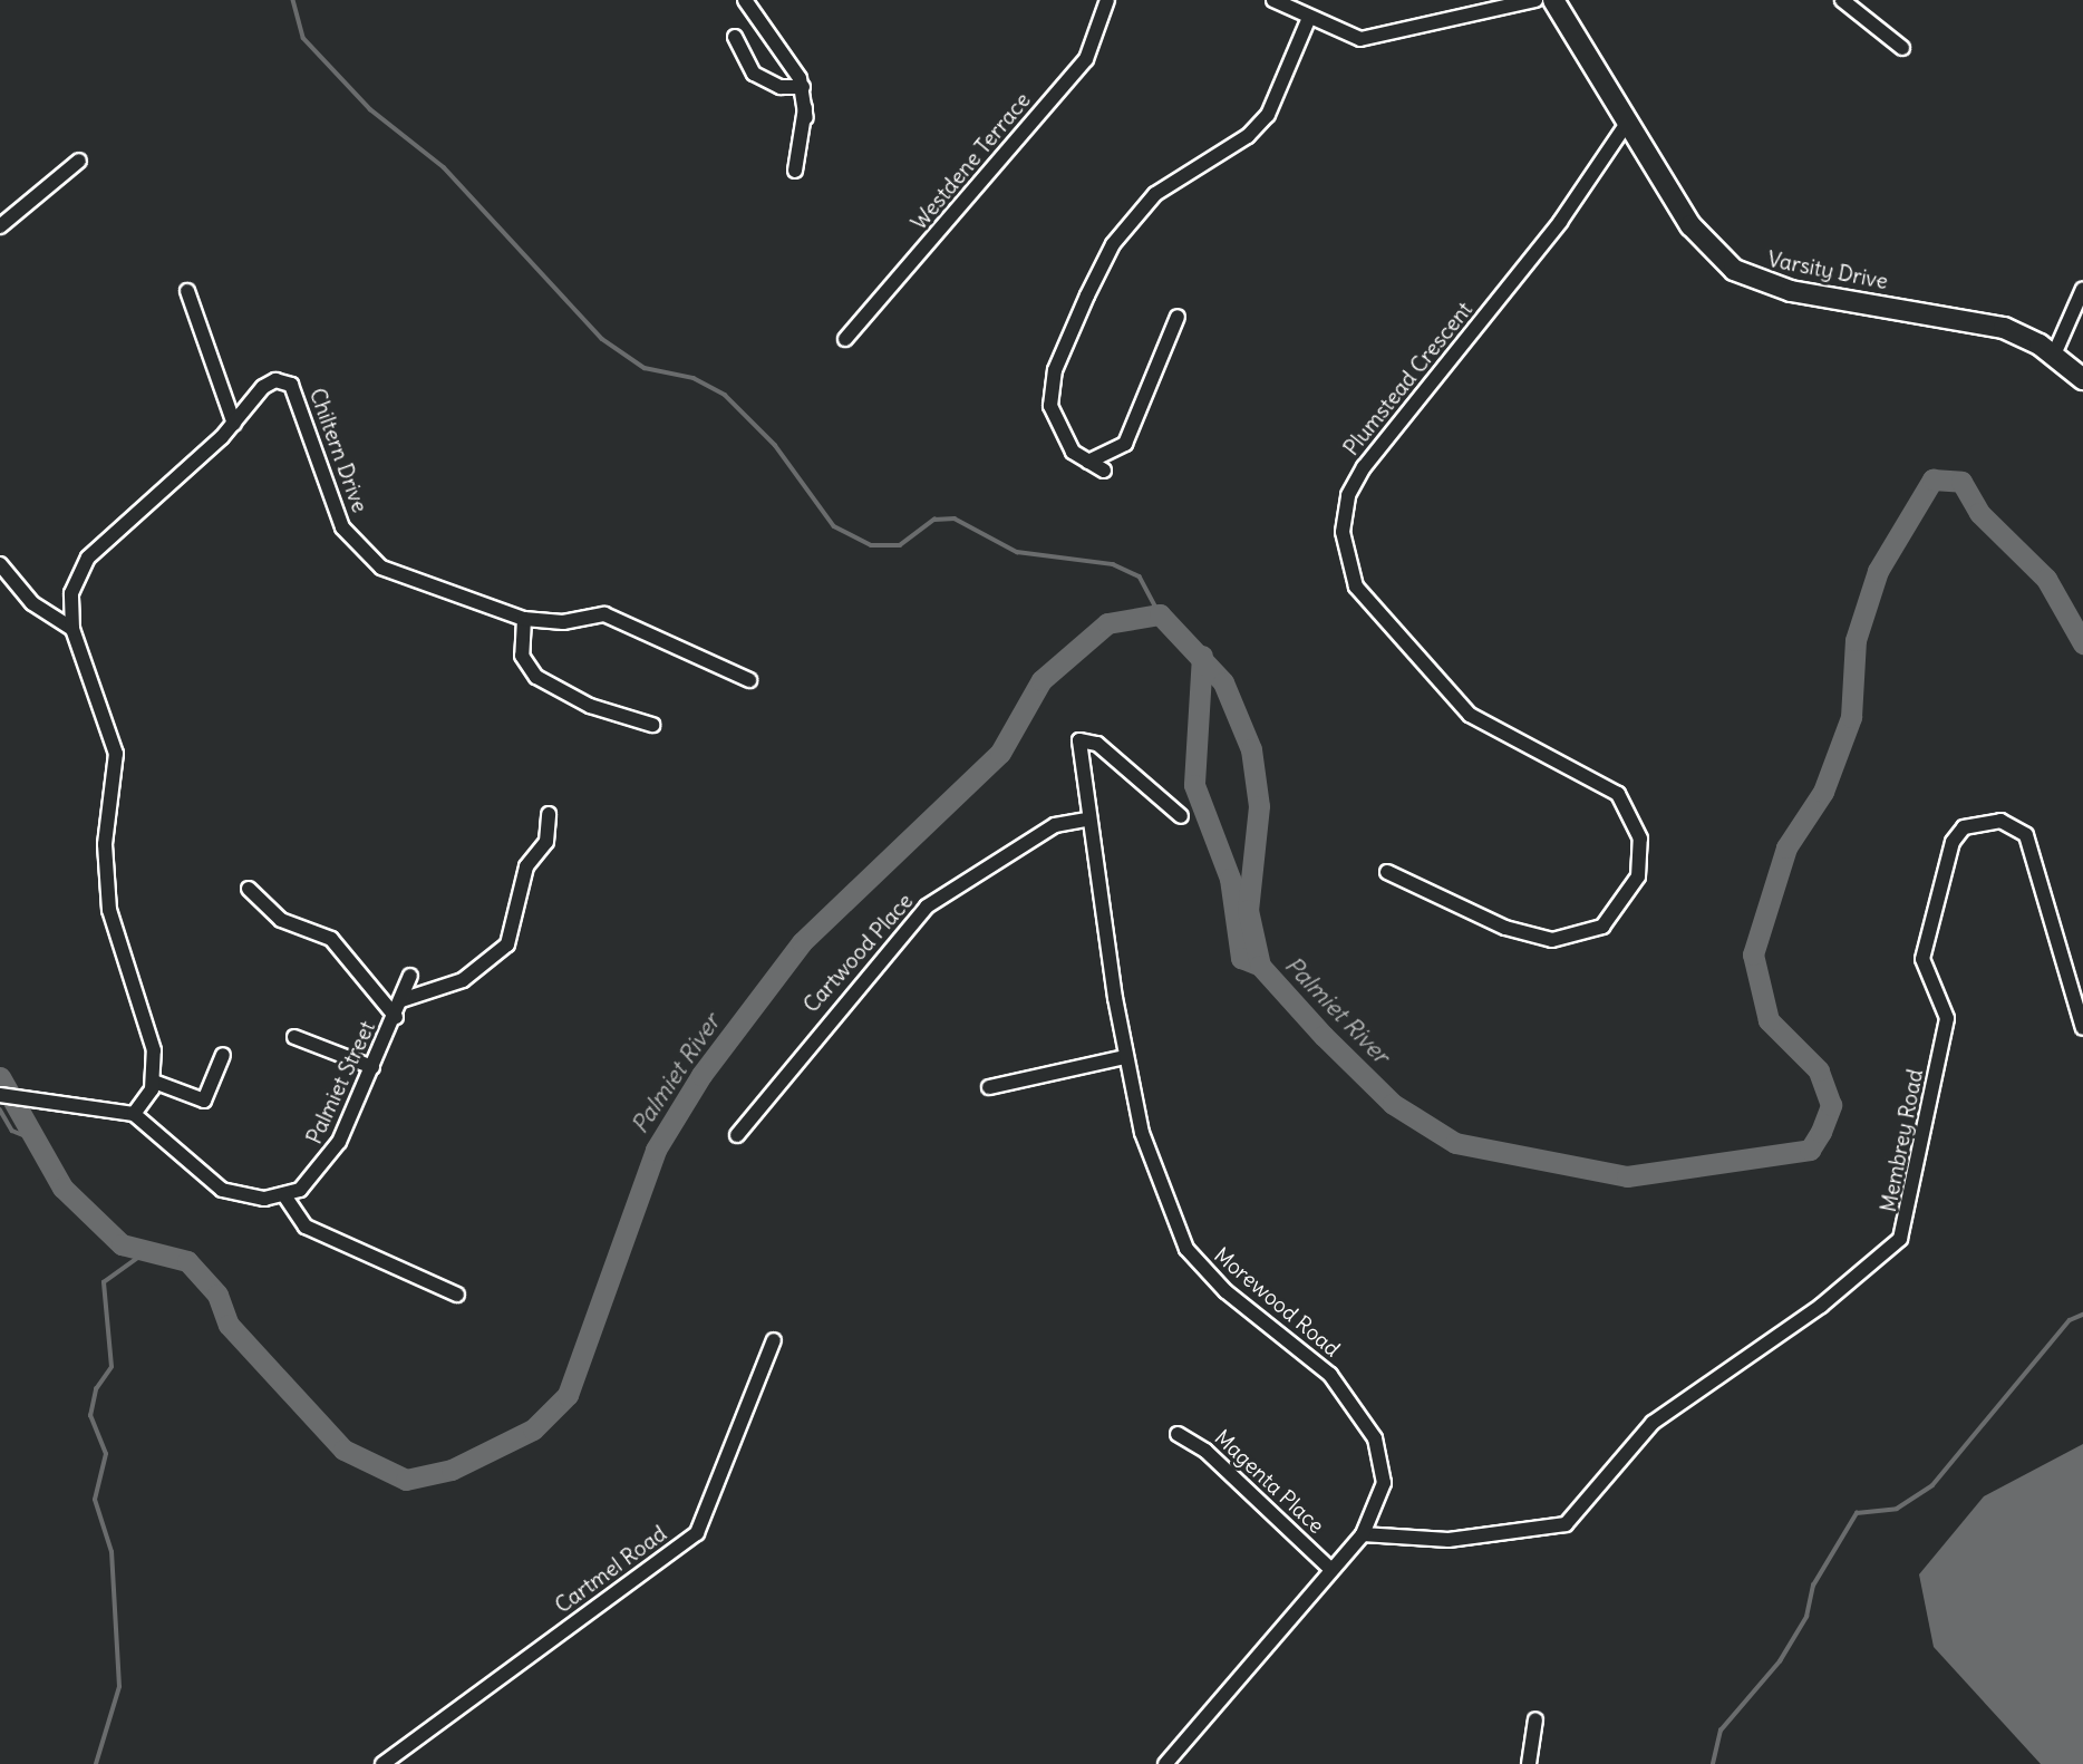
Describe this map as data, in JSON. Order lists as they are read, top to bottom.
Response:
{
  "streets": {
    "street": [
      "Westdene Terrace",
      "Varsity Drive",
      "Plumstead Crescent",
      "Chiltern Drive",
      "Cartwood Place",
      "Palmiet Street",
      "Membrey Road",
      "Morewood Road",
      "Magenta Place",
      "Cartmel Road"
    ]
  },
  "crossings": [
    ["Varsity Drive", "Plumstead Crescent"],
    ["Cartwood Place", "Morewood Road"],
    ["Membrey Road", "Morewood Road"],
    ["Morewood Road", "Magenta Place"]
  ],
  "water": ["Palmiet River"]
}
